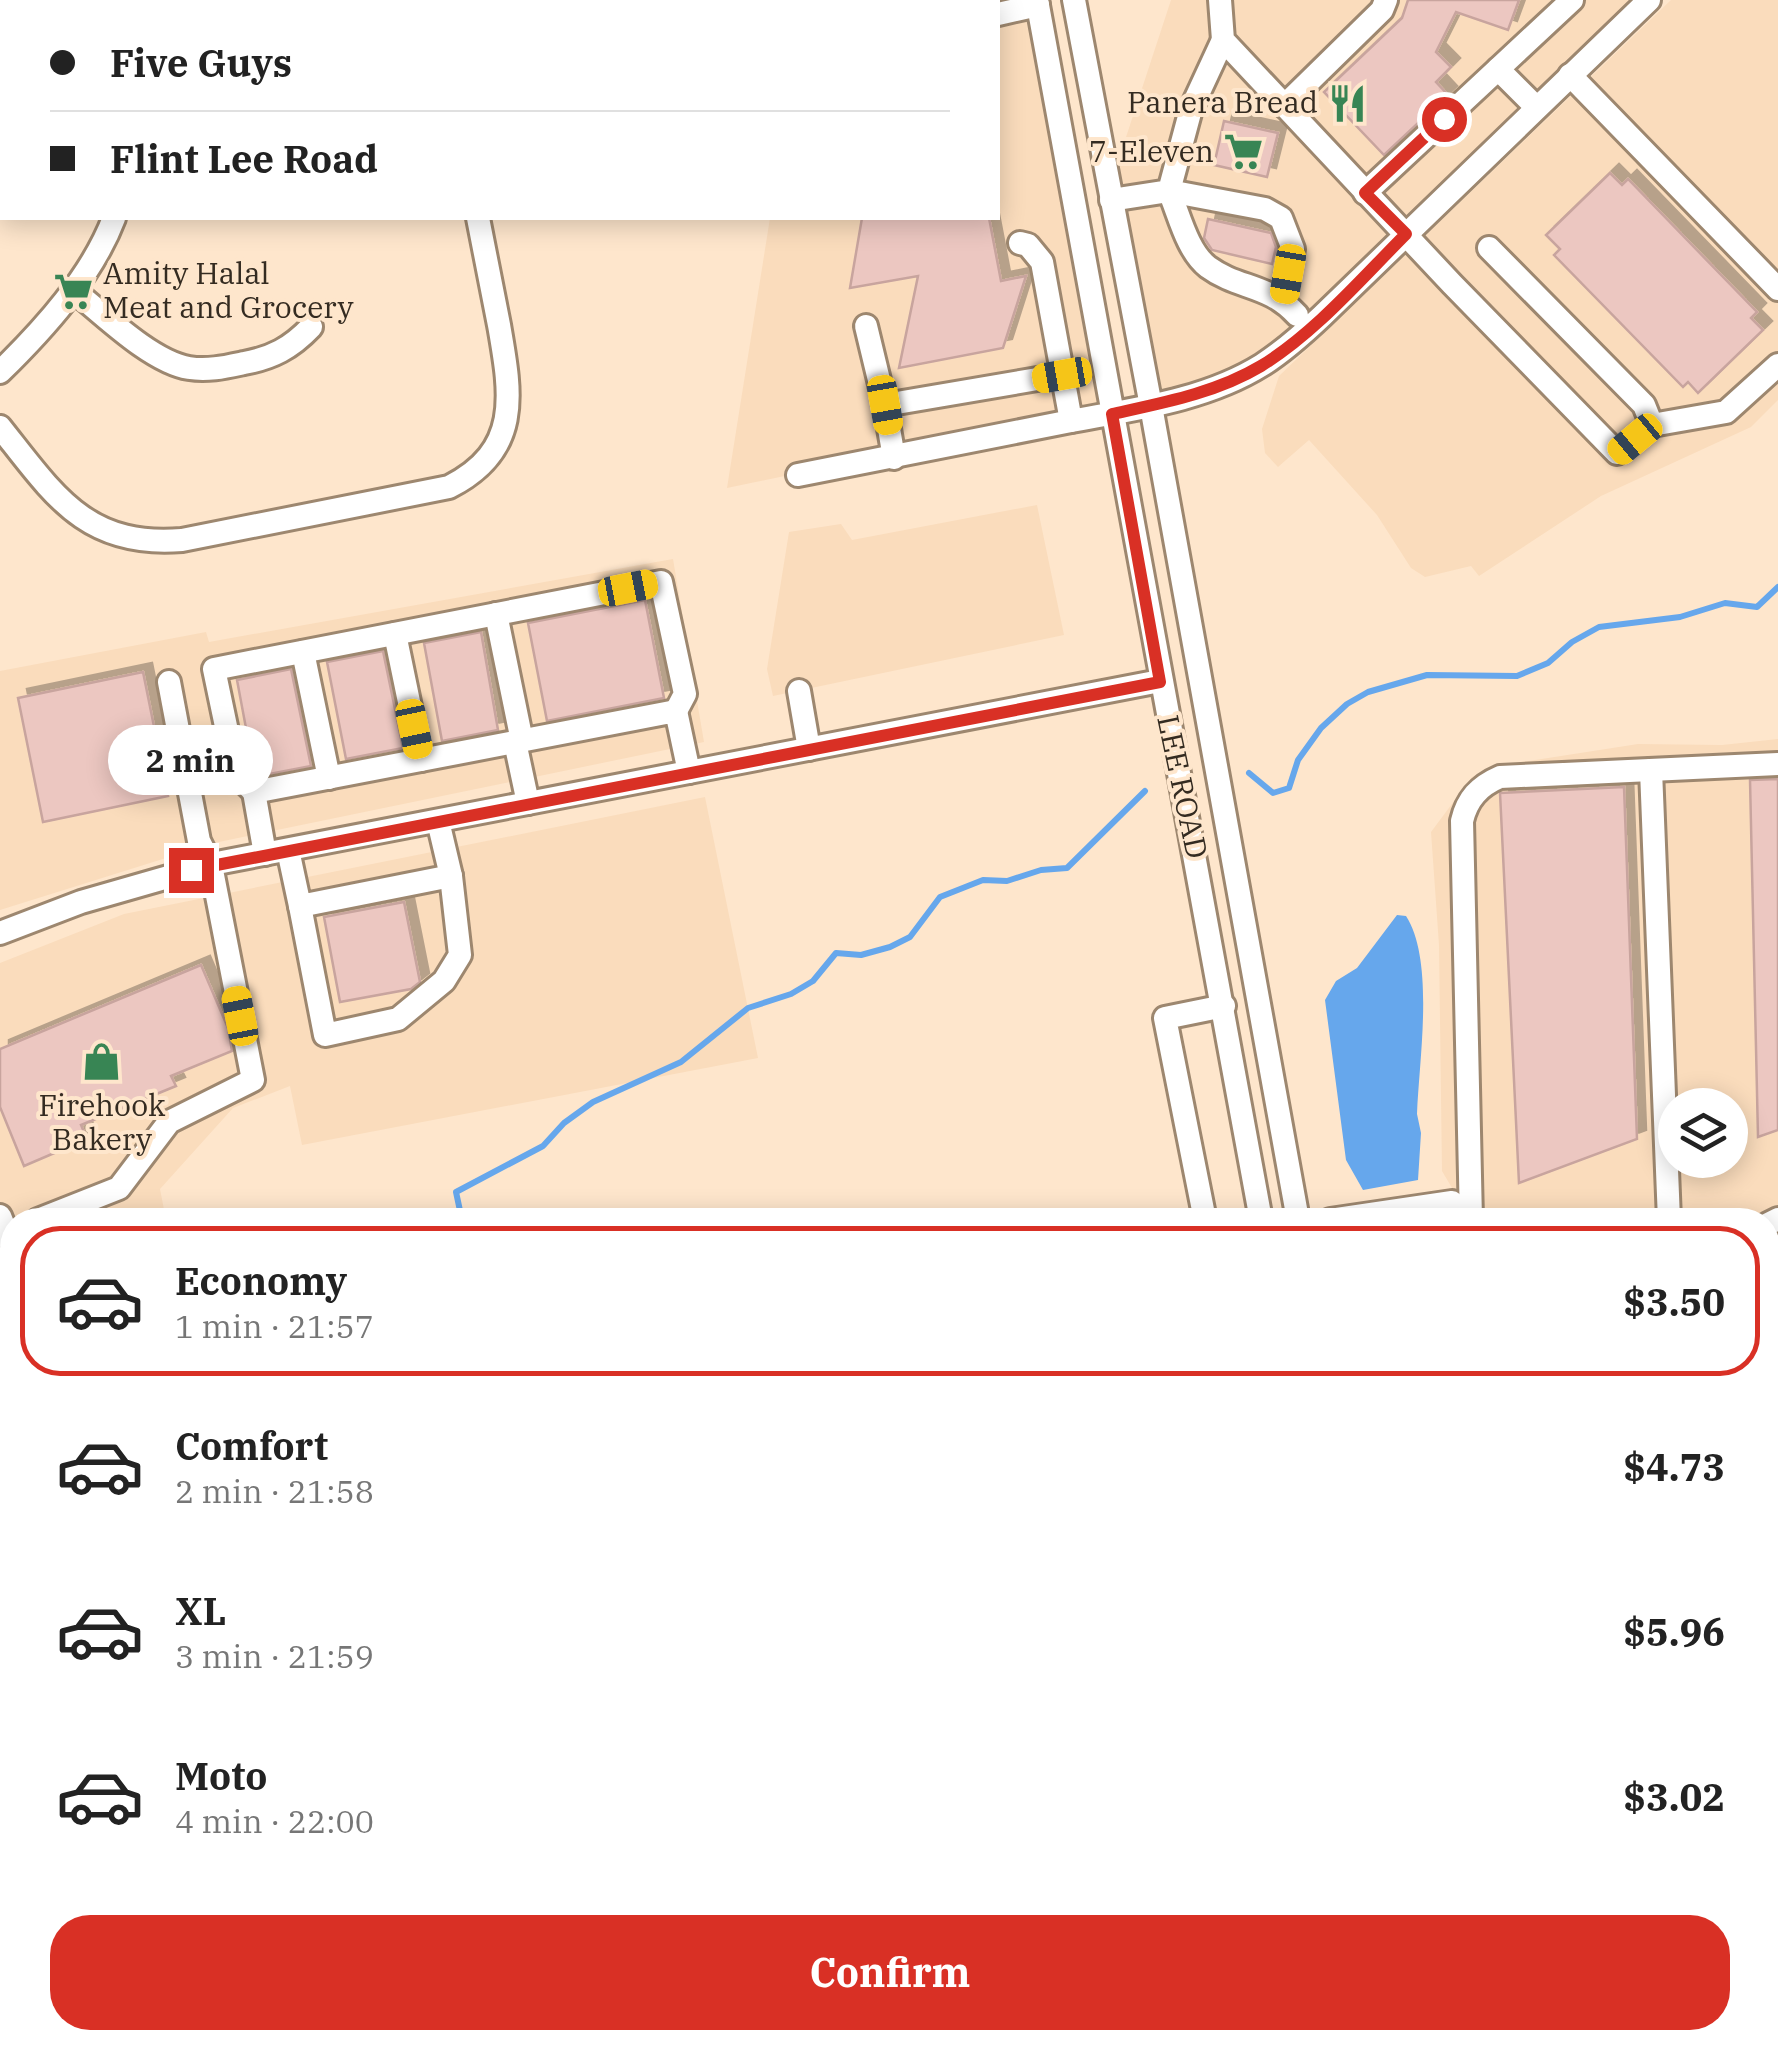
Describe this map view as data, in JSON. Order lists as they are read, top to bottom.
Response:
{
  "streets": {
    "street": ["LEE ROAD"]
  },
  "places": {
    "restaurant": ["Panera Bread"],
    "supermarket": ["7-Eleven", "Amity Halal Meat and Grocery"],
    "shop": ["Firehook Bakery"]
  },
  "page": {
    "banner": ["Five Guys", "Flint Lee Road"],
    "bubble": "2 min",
    "list": [
      {
        "name": "Economy",
        "note": "1 min · 21:57",
        "value": "$3.50"
      },
      {
        "name": "Comfort",
        "note": "2 min · 21:58",
        "value": "$4.73"
      },
      {
        "name": "XL",
        "note": "3 min · 21:59",
        "value": "$5.96"
      },
      {
        "name": "Moto",
        "note": "4 min · 22:00",
        "value": "$3.02"
      }
    ],
    "buttons": "Confirm"
  }
}
